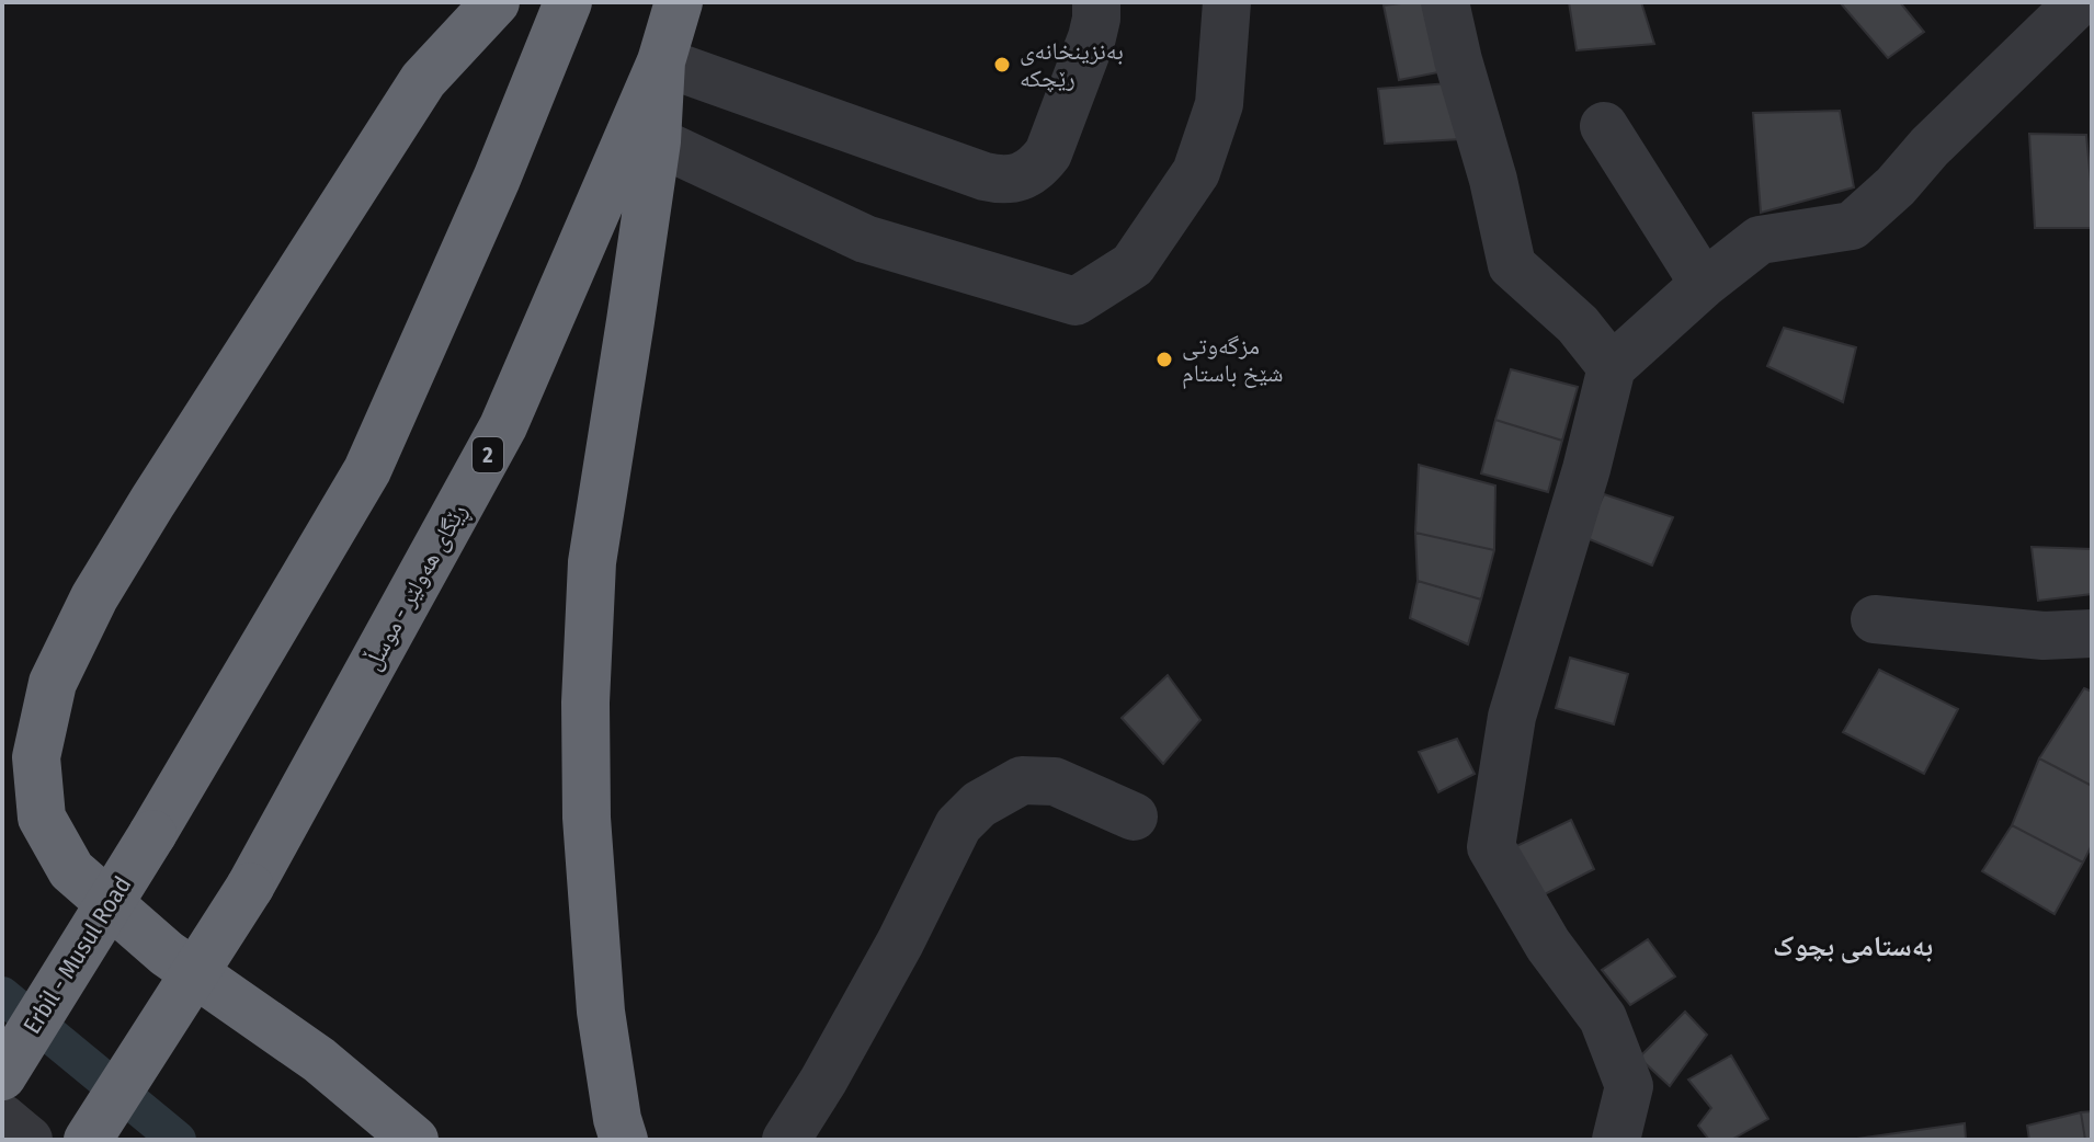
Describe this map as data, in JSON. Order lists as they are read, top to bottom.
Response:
{
  "streets": {
    "highway": ["2", "ڕێگای هەولێر - موسڵ", "Erbil - Musul Road"]
  },
  "districts": ["بەستامی بچوک"],
  "places": ["بەنزینخانەی رێچکە", "مزگەوتی شێخ باستام"]
}
